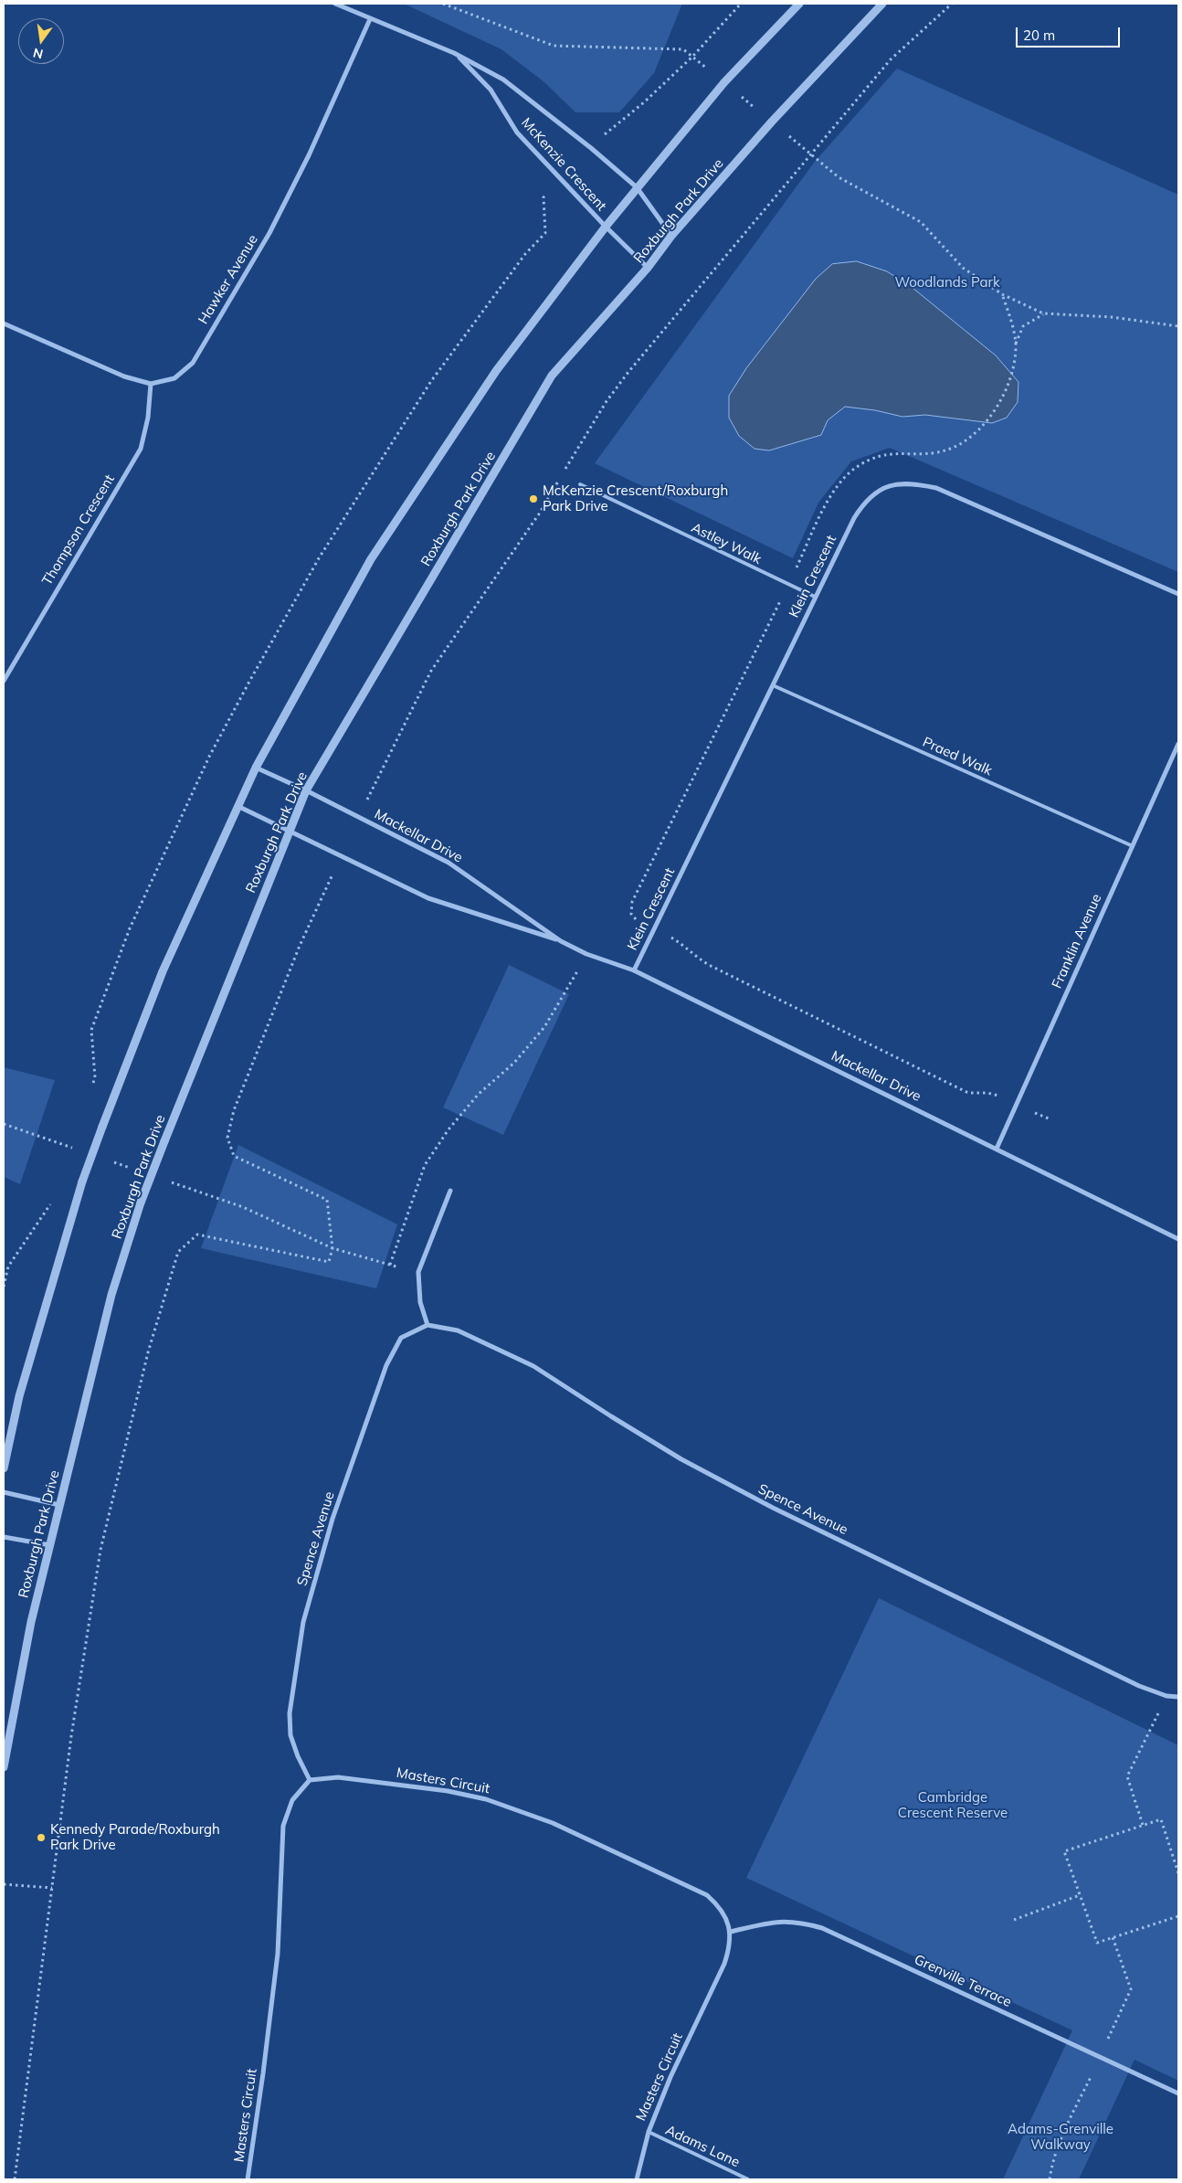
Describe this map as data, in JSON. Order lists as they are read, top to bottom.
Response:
{
  "streets": {
    "street": [
      "McKenzie Crescent",
      "Roxburgh Park Drive",
      "Hawker Avenue",
      "Thompson Crescent",
      "Klein Crescent",
      "Mackellar Drive",
      "Franklin Avenue",
      "Spence Avenue",
      "Masters Circuit",
      "Grenville Terrace"
    ],
    "lane": ["Astley Walk", "Praed Walk", "Adams Lane"]
  },
  "crossings": [
    ["McKenzie Crescent", "Roxburgh Park Drive"],
    ["McKenzie Crescent", "Hawker Avenue"],
    ["Roxburgh Park Drive", "Mackellar Drive"],
    ["Hawker Avenue", "Thompson Crescent"],
    ["Astley Walk", "Klein Crescent"],
    ["Klein Crescent", "Praed Walk"],
    ["Klein Crescent", "Mackellar Drive"],
    ["Praed Walk", "Franklin Avenue"],
    ["Mackellar Drive", "Franklin Avenue"],
    ["Spence Avenue", "Masters Circuit"],
    ["Masters Circuit", "Grenville Terrace"],
    ["Masters Circuit", "Adams Lane"]
  ],
  "parks": ["Woodlands Park", "Cambridge Crescent Reserve", "Adams-Grenville Walkway"],
  "places": ["McKenzie Crescent/Roxburgh Park Drive", "Kennedy Parade/Roxburgh Park Drive"],
  "scale_bar": "20 m",
  "north": "bottom"
}
